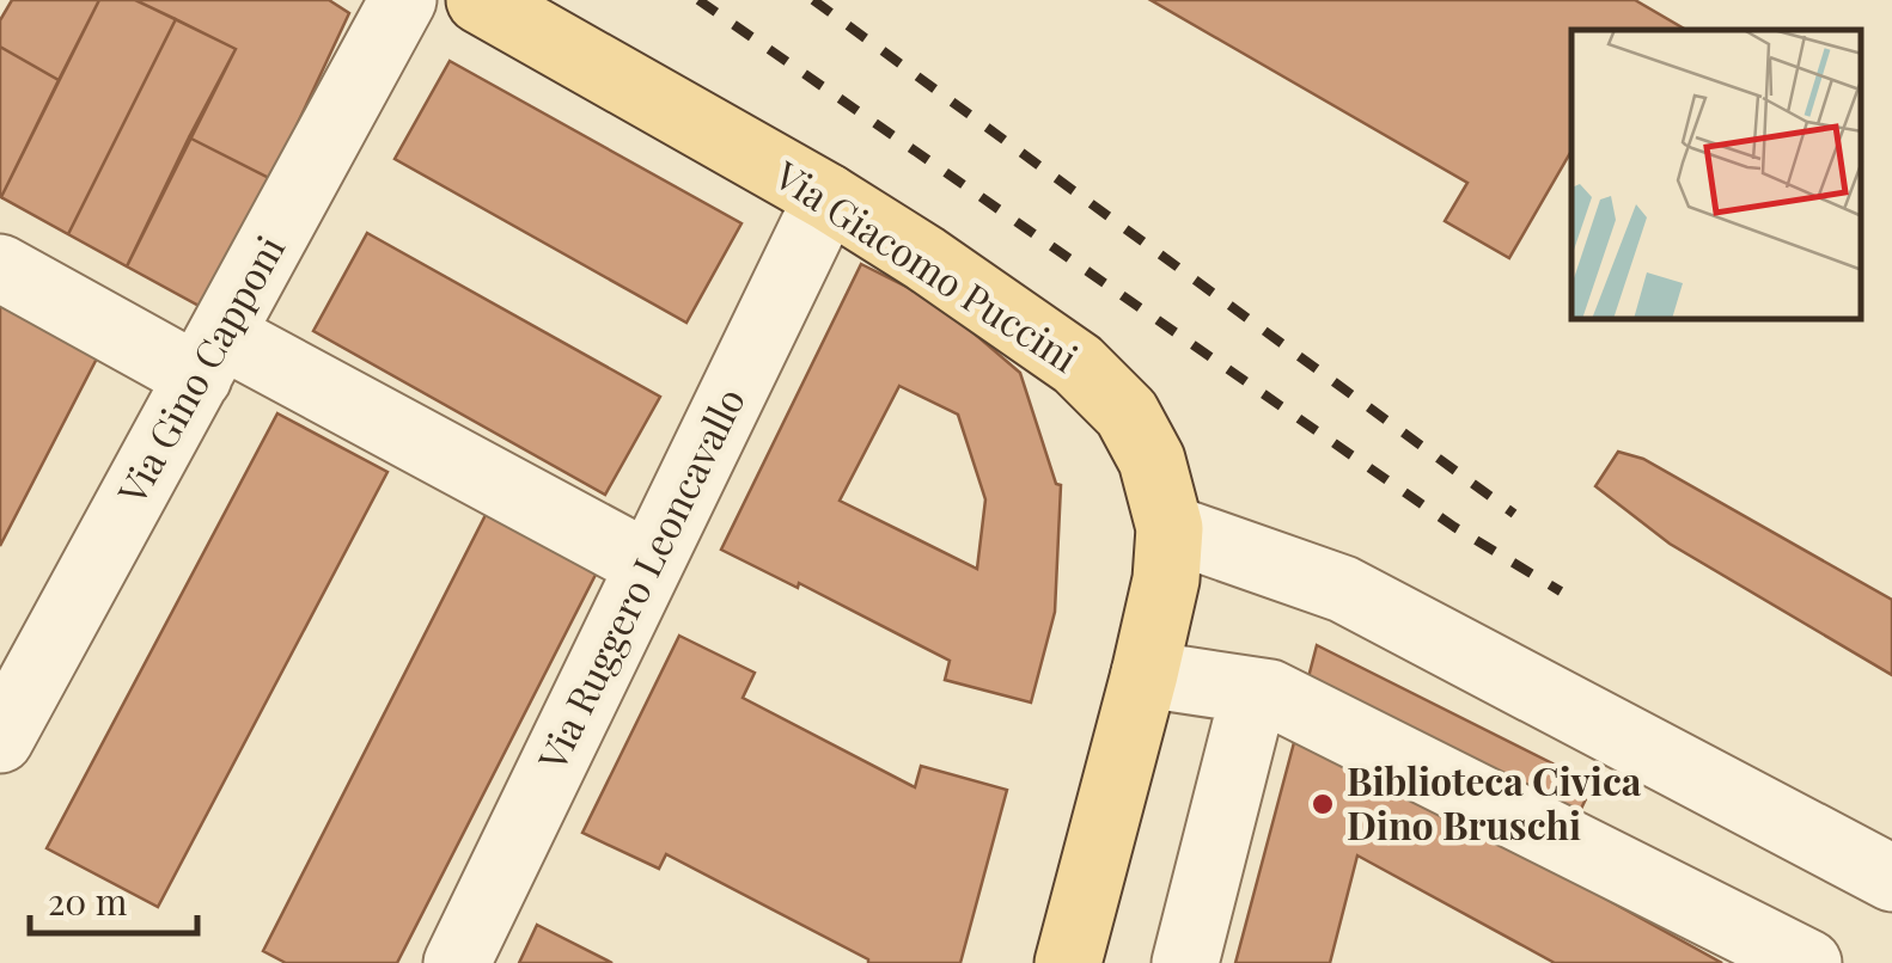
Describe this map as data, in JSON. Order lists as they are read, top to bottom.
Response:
{
  "streets": {
    "main road": ["Via Giacomo Puccini"],
    "street": ["Via Gino Capponi", "Via Ruggero Leoncavallo"]
  },
  "crossings": [
    ["Via Giacomo Puccini", "Via Ruggero Leoncavallo"]
  ],
  "places": ["Biblioteca Civica Dino Bruschi"],
  "scale_bar": "20 m"
}
